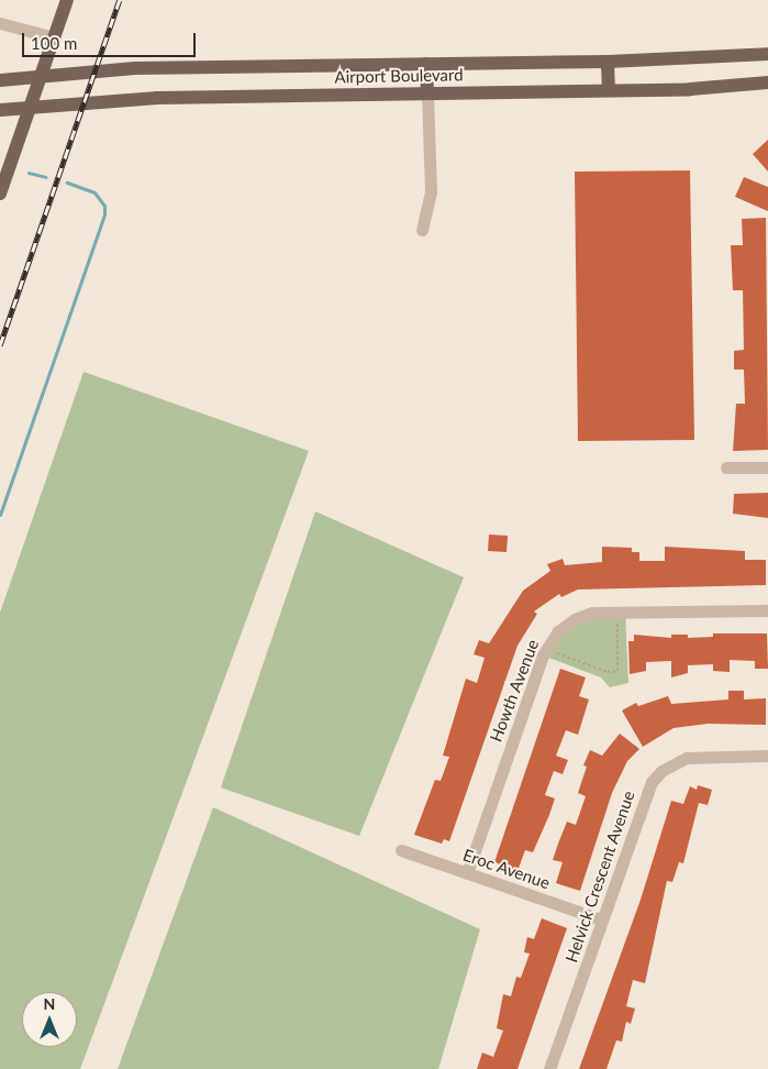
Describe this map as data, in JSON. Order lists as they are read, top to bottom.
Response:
{
  "streets": {
    "main road": ["Airport Boulevard"],
    "street": ["Howth Avenue", "Eroc Avenue", "Helvick Crescent Avenue"]
  },
  "crossings": [
    ["Howth Avenue", "Eroc Avenue"],
    ["Eroc Avenue", "Helvick Crescent Avenue"]
  ],
  "scale_bar": "100 m",
  "north": "top"
}
